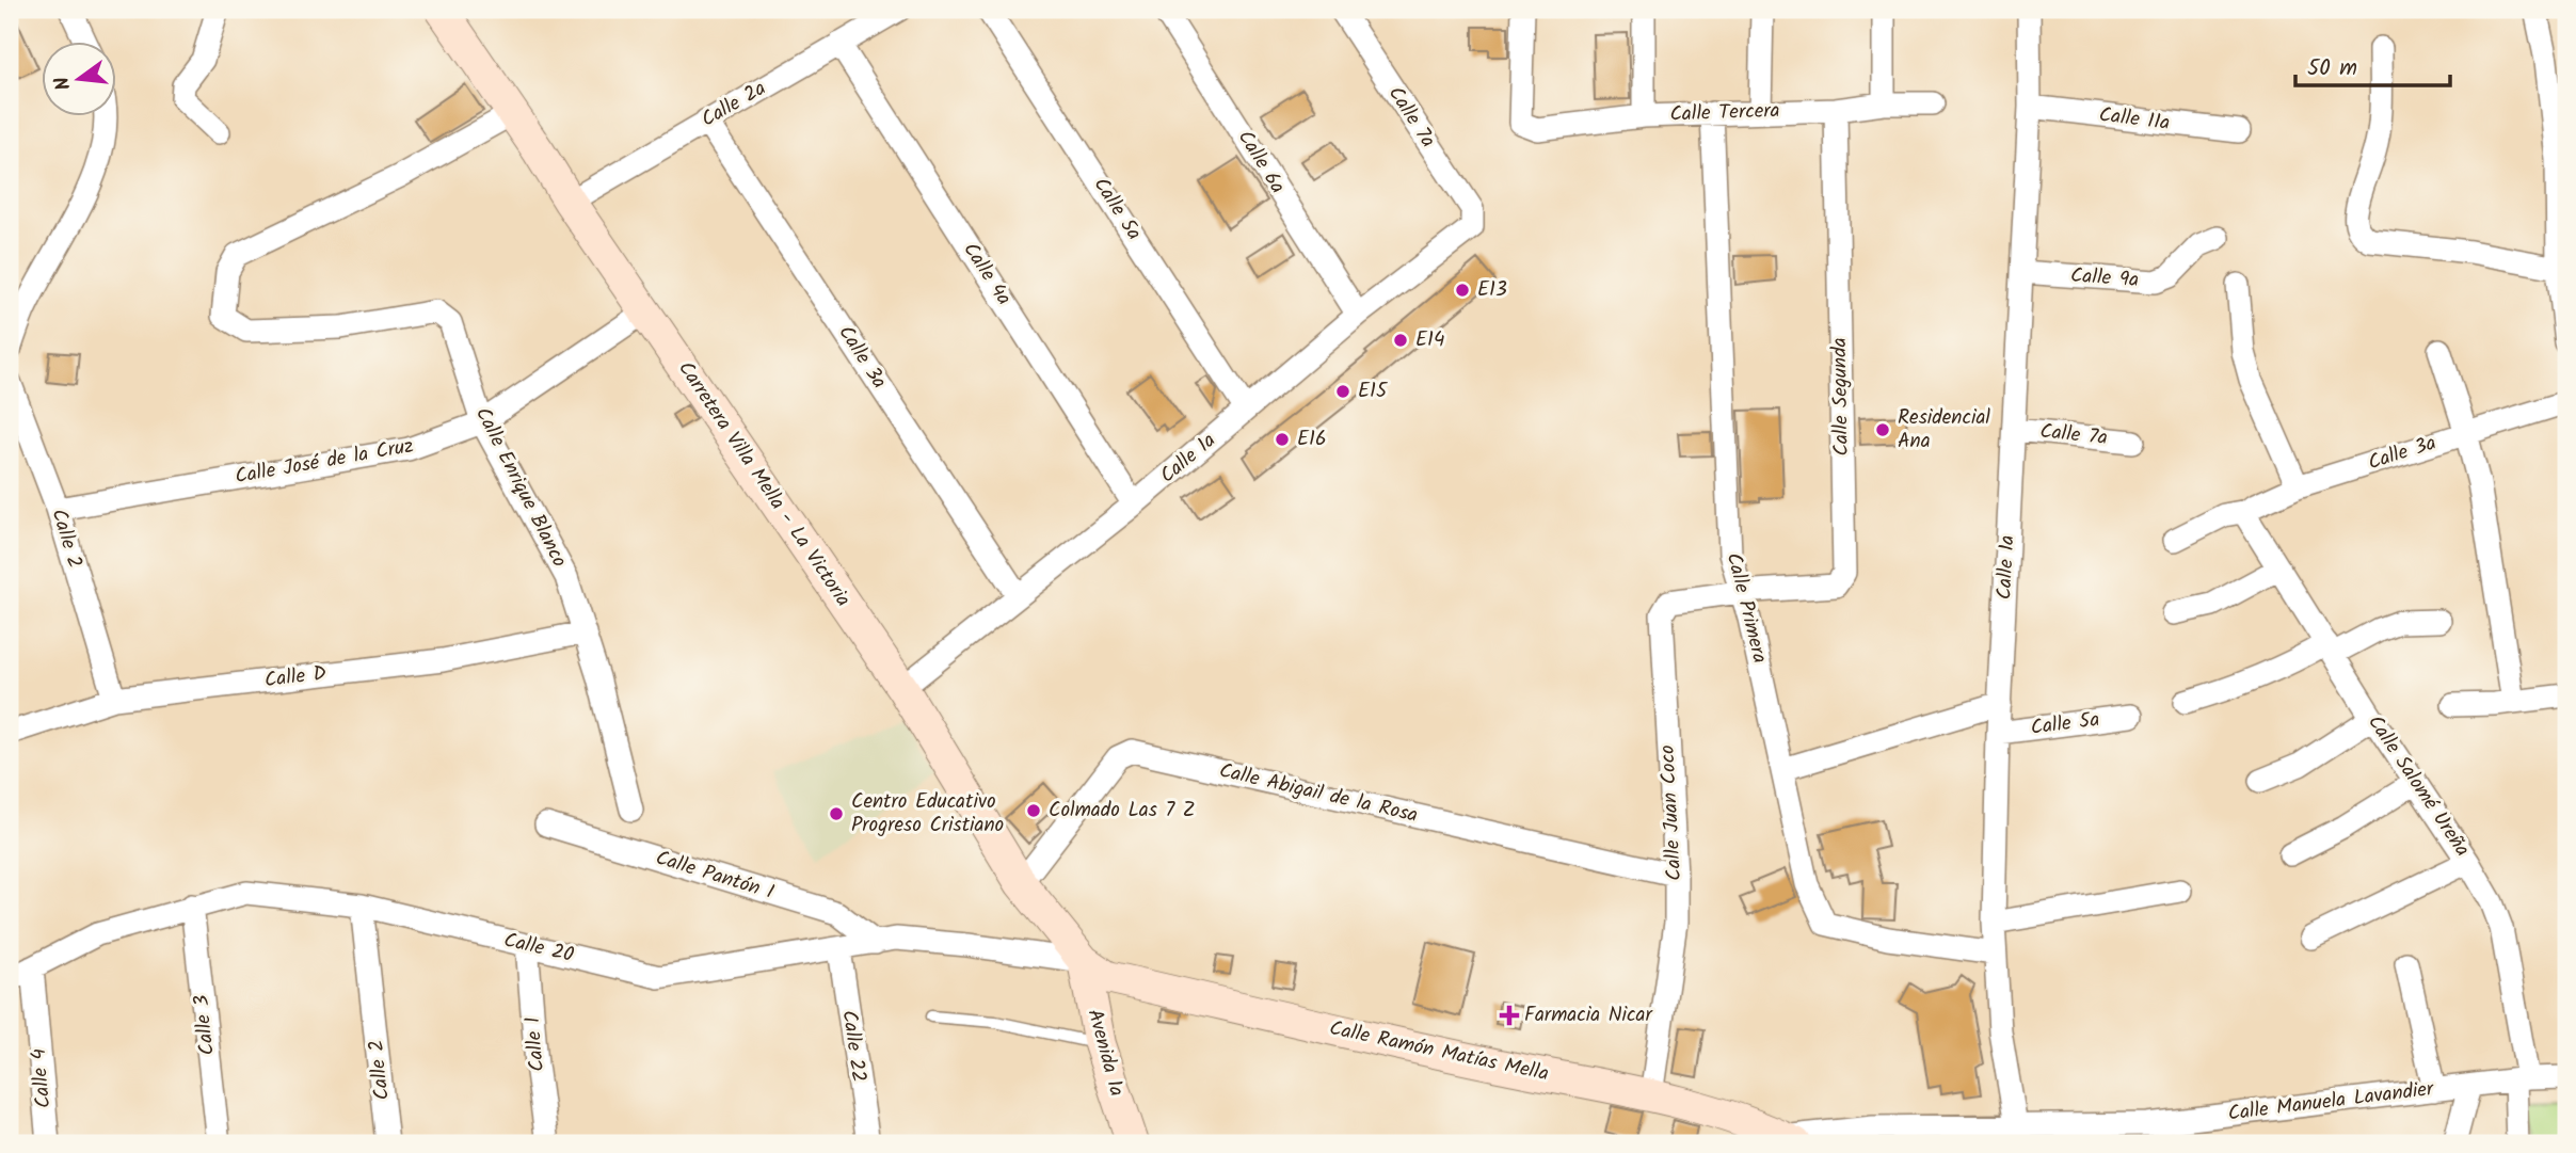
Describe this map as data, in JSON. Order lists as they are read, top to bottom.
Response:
{
  "streets": {
    "main road": ["Carretera Villa Mella - La Victoria", "Calle Ramón Matías Mella", "Avenida 1a"],
    "street": [
      "Calle 2a",
      "Calle Tercera",
      "Calle 7a",
      "Calle 11a",
      "Calle 6a",
      "Calle 5a",
      "Calle 4a",
      "Calle 9a",
      "Calle 3a",
      "Calle Segunda",
      "Calle 1a",
      "Calle José de la Cruz",
      "Calle Enrique Blanco",
      "Calle 2",
      "Calle Primera",
      "Calle D",
      "Calle Salomé Ureña",
      "Calle Abigail de la Rosa",
      "Calle Juan Coco",
      "Calle Pantón I",
      "Calle 20",
      "Calle 3",
      "Calle 1",
      "Calle 22",
      "Calle 4",
      "Calle Manuela Lavandier"
    ]
  },
  "crossings": [
    ["Calle 2a", "Calle 4a"],
    ["Calle 2a", "Calle 3a"],
    ["Calle 2a", "Carretera Villa Mella - La Victoria"],
    ["Calle Tercera", "Calle Segunda"],
    ["Calle Tercera", "Calle Primera"],
    ["Calle 7a", "Calle 1a"],
    ["Calle 11a", "Calle 1a"],
    ["Calle 6a", "Calle 1a"],
    ["Calle 5a", "Calle 1a"],
    ["Calle 4a", "Calle 1a"],
    ["Calle 9a", "Calle 1a"],
    ["Calle 3a", "Calle 1a"],
    ["Calle 3a", "Calle Salomé Ureña"],
    ["Calle Segunda", "Calle Primera"],
    ["Calle Segunda", "Calle Juan Coco"],
    ["Calle 1a", "Carretera Villa Mella - La Victoria"],
    ["Calle 1a", "Calle Primera"],
    ["Calle 1a", "Calle Manuela Lavandier"],
    ["Calle José de la Cruz", "Carretera Villa Mella - La Victoria"],
    ["Calle José de la Cruz", "Calle Enrique Blanco"],
    ["Calle José de la Cruz", "Calle 2"],
    ["Carretera Villa Mella - La Victoria", "Calle Enrique Blanco"],
    ["Carretera Villa Mella - La Victoria", "Calle Abigail de la Rosa"],
    ["Carretera Villa Mella - La Victoria", "Calle 20"],
    ["Carretera Villa Mella - La Victoria", "Calle Ramón Matías Mella"],
    ["Carretera Villa Mella - La Victoria", "Avenida 1a"],
    ["Calle Enrique Blanco", "Calle D"],
    ["Calle 2", "Calle D"],
    ["Calle 2", "Calle 20"],
    ["Calle Primera", "Calle Juan Coco"],
    ["Calle Salomé Ureña", "Calle Manuela Lavandier"],
    ["Calle Abigail de la Rosa", "Calle Juan Coco"],
    ["Calle Juan Coco", "Calle Ramón Matías Mella"],
    ["Calle Pantón I", "Calle 20"],
    ["Calle 20", "Calle 3"],
    ["Calle 20", "Calle 1"],
    ["Calle 20", "Calle 22"],
    ["Calle 20", "Calle Ramón Matías Mella"],
    ["Calle 20", "Avenida 1a"],
    ["Calle 20", "Calle 4"],
    ["Calle Ramón Matías Mella", "Avenida 1a"],
    ["Calle Ramón Matías Mella", "Calle Manuela Lavandier"]
  ],
  "places": {
    "other": [
      "E13",
      "E14",
      "E15",
      "Residencial Ana",
      "E16",
      "Colmado Las 7 Z",
      "Centro Educativo Progreso Cristiano"
    ],
    "health": ["Farmacia Nicar"]
  },
  "scale_bar": "50 m",
  "north": "left"
}
